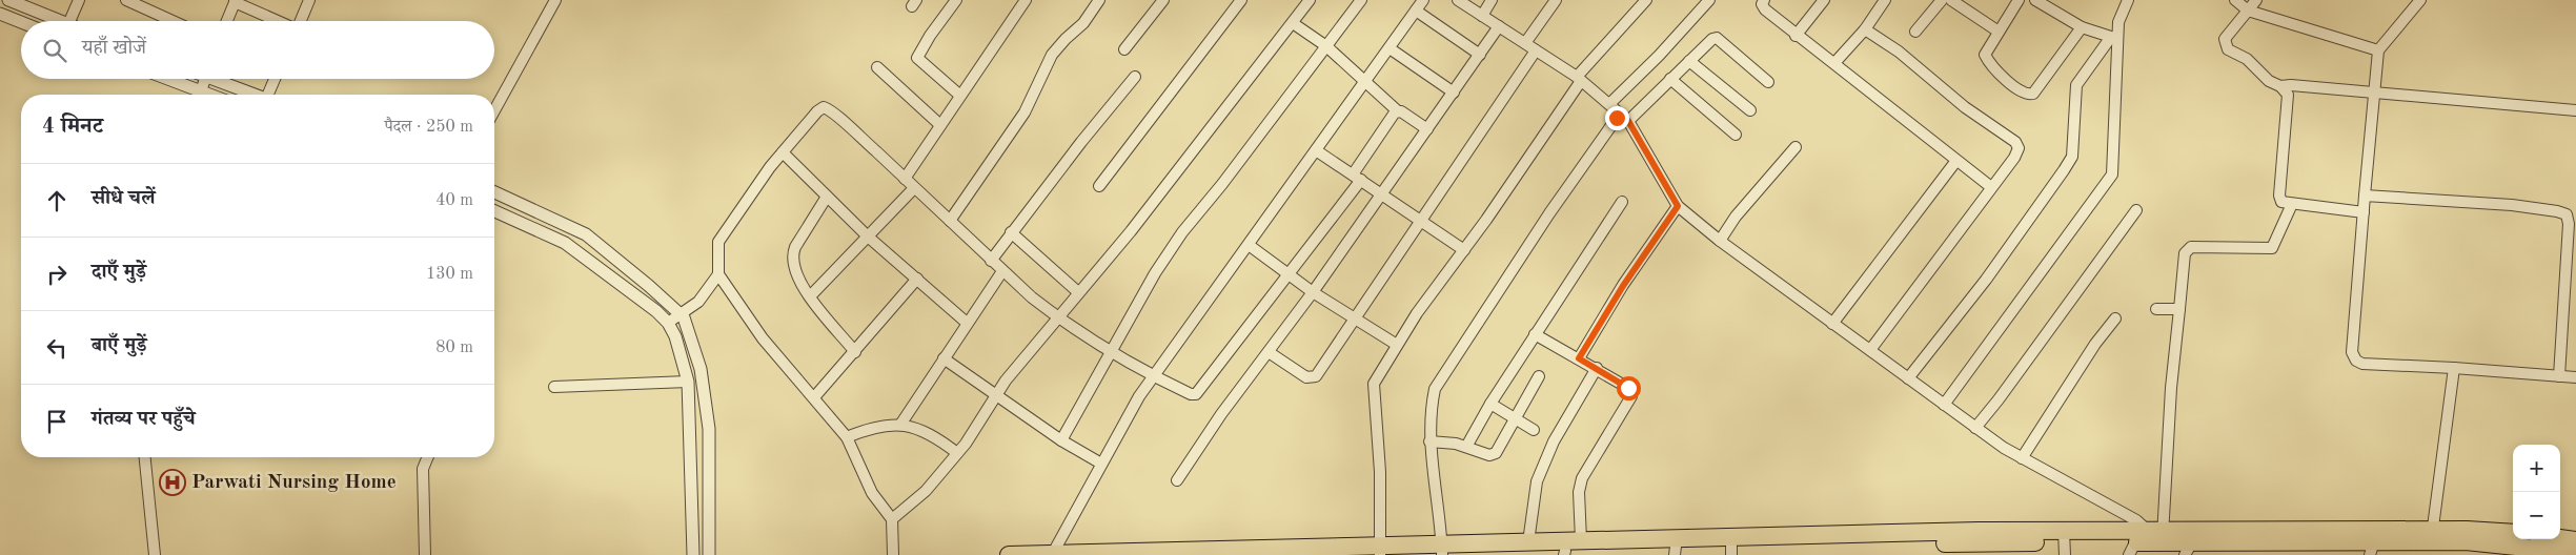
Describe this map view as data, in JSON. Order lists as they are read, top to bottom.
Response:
{
  "places": {
    "hospital": ["Parwati Nursing Home"]
  },
  "page": {
    "search": "यहाँ खोजें",
    "heading": ["4 मिनट", "पैदल · 250 m"],
    "list": [
      ["सीधे चलें", "40 m"],
      ["दाएँ मुड़ें", "130 m"],
      ["बाएँ मुड़ें", "80 m"],
      "गंतव्य पर पहुँचे"
    ],
    "map_buttons": ["+", "−"]
  }
}
